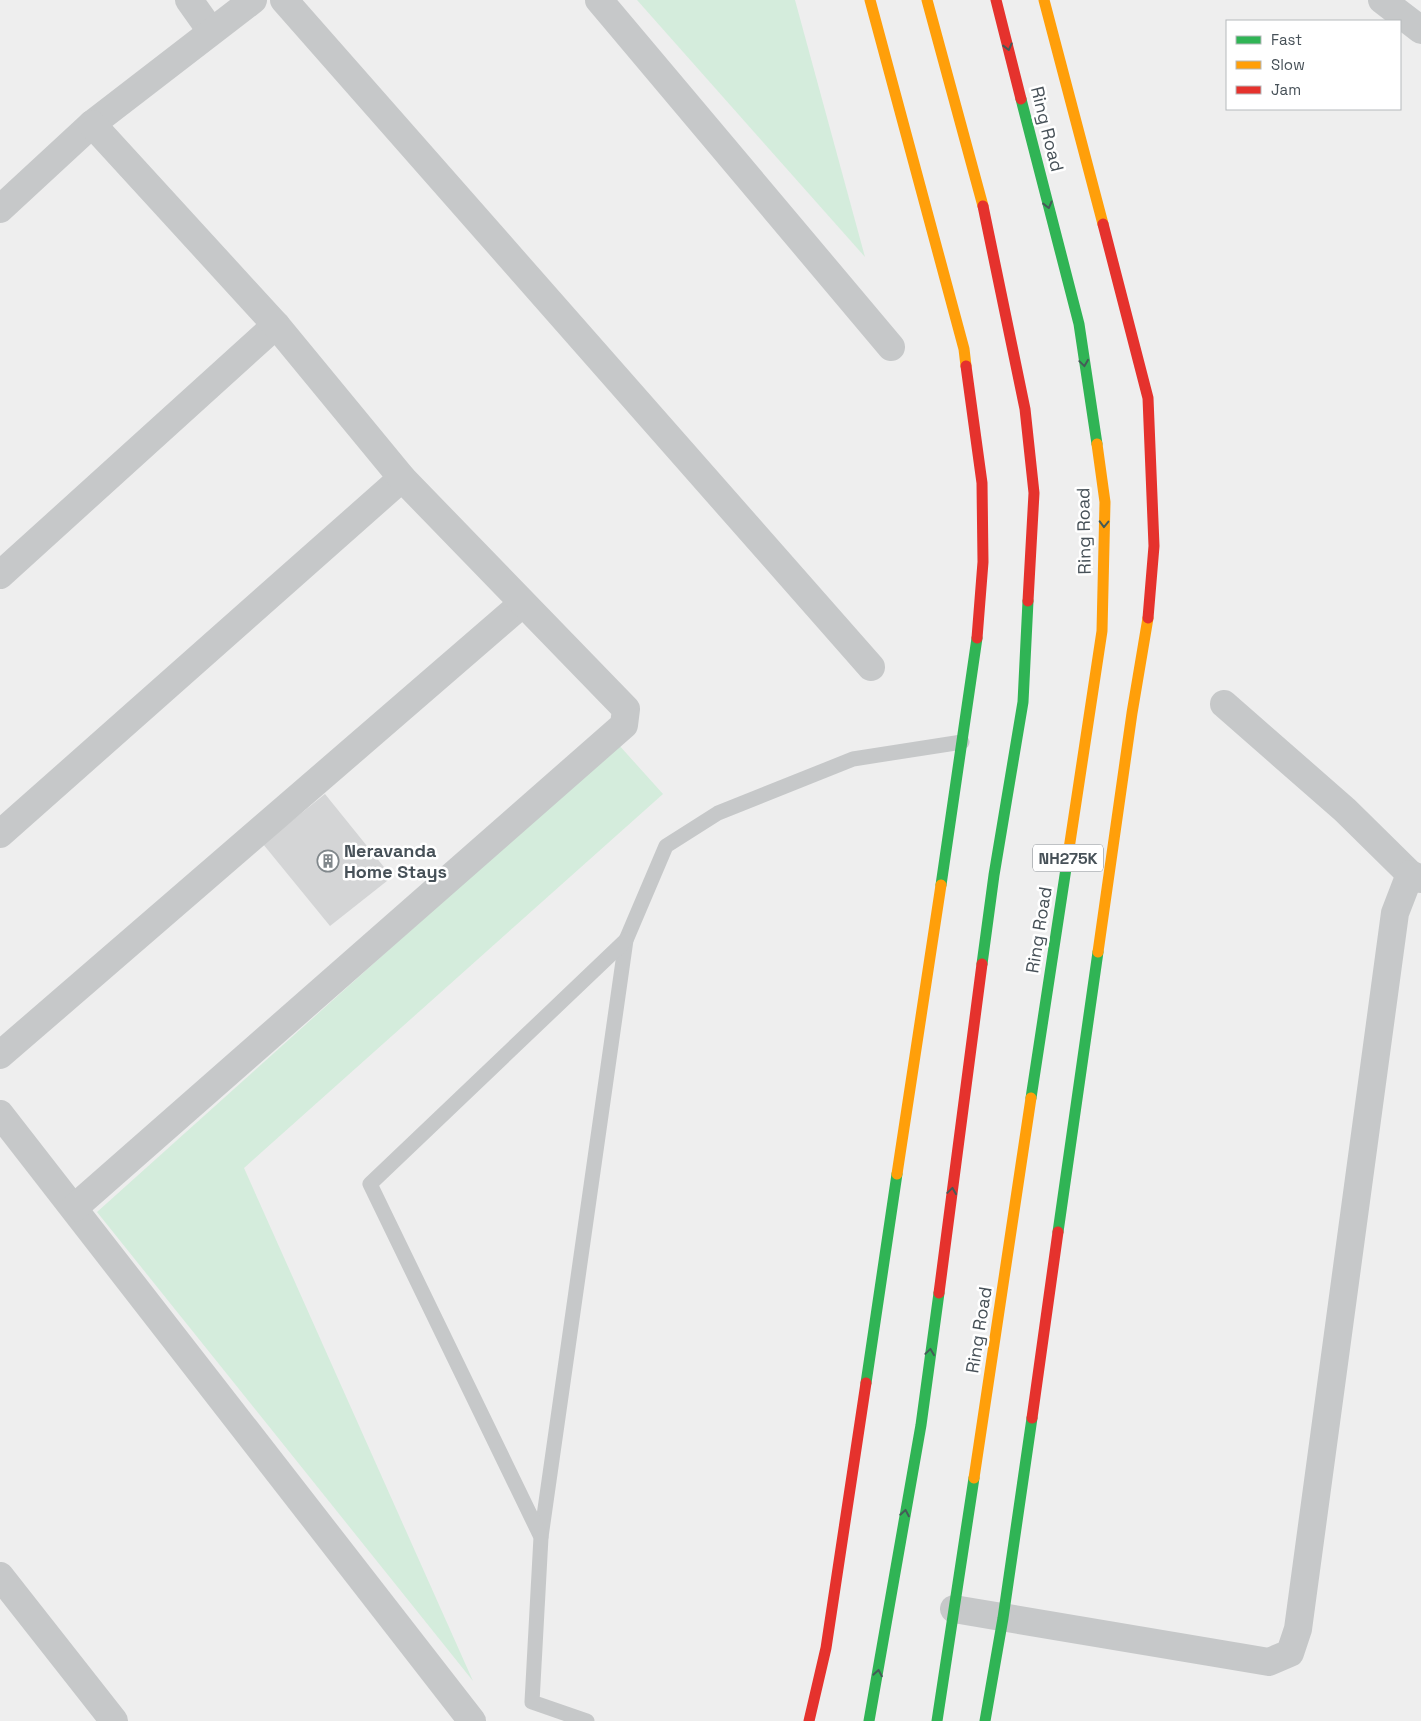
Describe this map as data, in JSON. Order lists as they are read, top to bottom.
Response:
{
  "streets": {
    "main road": ["Ring Road", "NH275K"]
  },
  "places": {
    "building": ["Neravanda Home Stays"]
  },
  "legend": ["Fast", "Slow", "Jam"]
}
